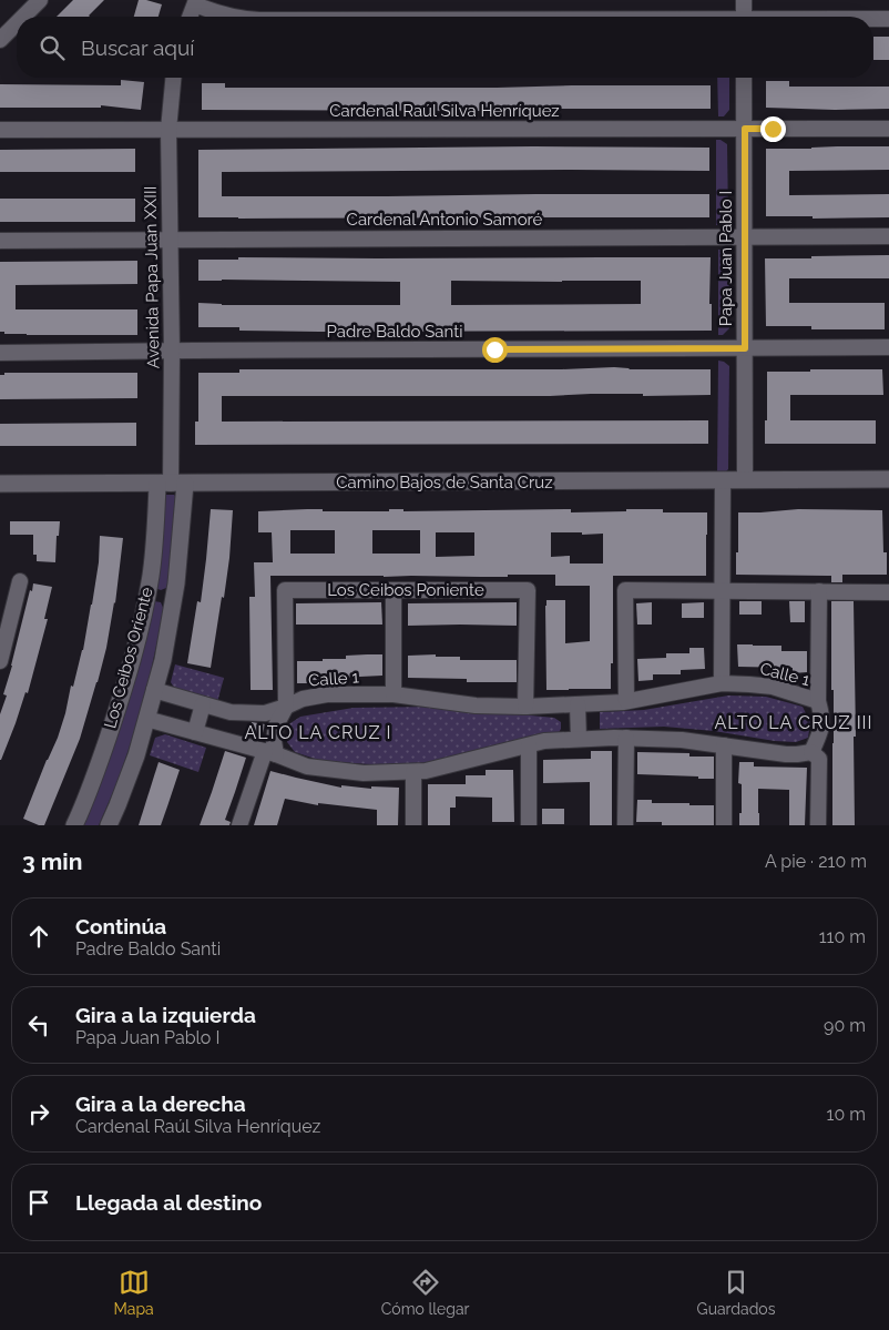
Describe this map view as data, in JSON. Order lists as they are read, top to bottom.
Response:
{
  "streets": {
    "street": [
      "Cardenal Raúl Silva Henríquez",
      "Cardenal Antonio Samoré",
      "Papa Juan Pablo I",
      "Avenida Papa Juan XXIII",
      "Padre Baldo Santi",
      "Camino Bajos de Santa Cruz",
      "Los Ceibos Poniente",
      "Los Ceibos Oriente",
      "Calle 1"
    ]
  },
  "crossings": [
    ["Cardenal Raúl Silva Henríquez", "Papa Juan Pablo I"],
    ["Cardenal Raúl Silva Henríquez", "Avenida Papa Juan XXIII"],
    ["Cardenal Antonio Samoré", "Papa Juan Pablo I"],
    ["Cardenal Antonio Samoré", "Avenida Papa Juan XXIII"],
    ["Papa Juan Pablo I", "Padre Baldo Santi"],
    ["Papa Juan Pablo I", "Camino Bajos de Santa Cruz"],
    ["Avenida Papa Juan XXIII", "Padre Baldo Santi"],
    ["Avenida Papa Juan XXIII", "Camino Bajos de Santa Cruz"],
    ["Avenida Papa Juan XXIII", "Los Ceibos Oriente"],
    ["Camino Bajos de Santa Cruz", "Los Ceibos Oriente"],
    ["Los Ceibos Poniente", "Calle 1"]
  ],
  "districts": ["ALTO LA CRUZ III", "ALTO LA CRUZ I"],
  "page": {
    "search": "Buscar aquí",
    "heading": ["3 min", "A pie · 210 m"],
    "list": [
      ["Continúa", "Padre Baldo Santi", "110 m"],
      ["Gira a la izquierda", "Papa Juan Pablo I", "90 m"],
      ["Gira a la derecha", "Cardenal Raúl Silva Henríquez", "10 m"],
      "Llegada al destino"
    ],
    "nav": ["Mapa", "Cómo llegar", "Guardados"]
  }
}
